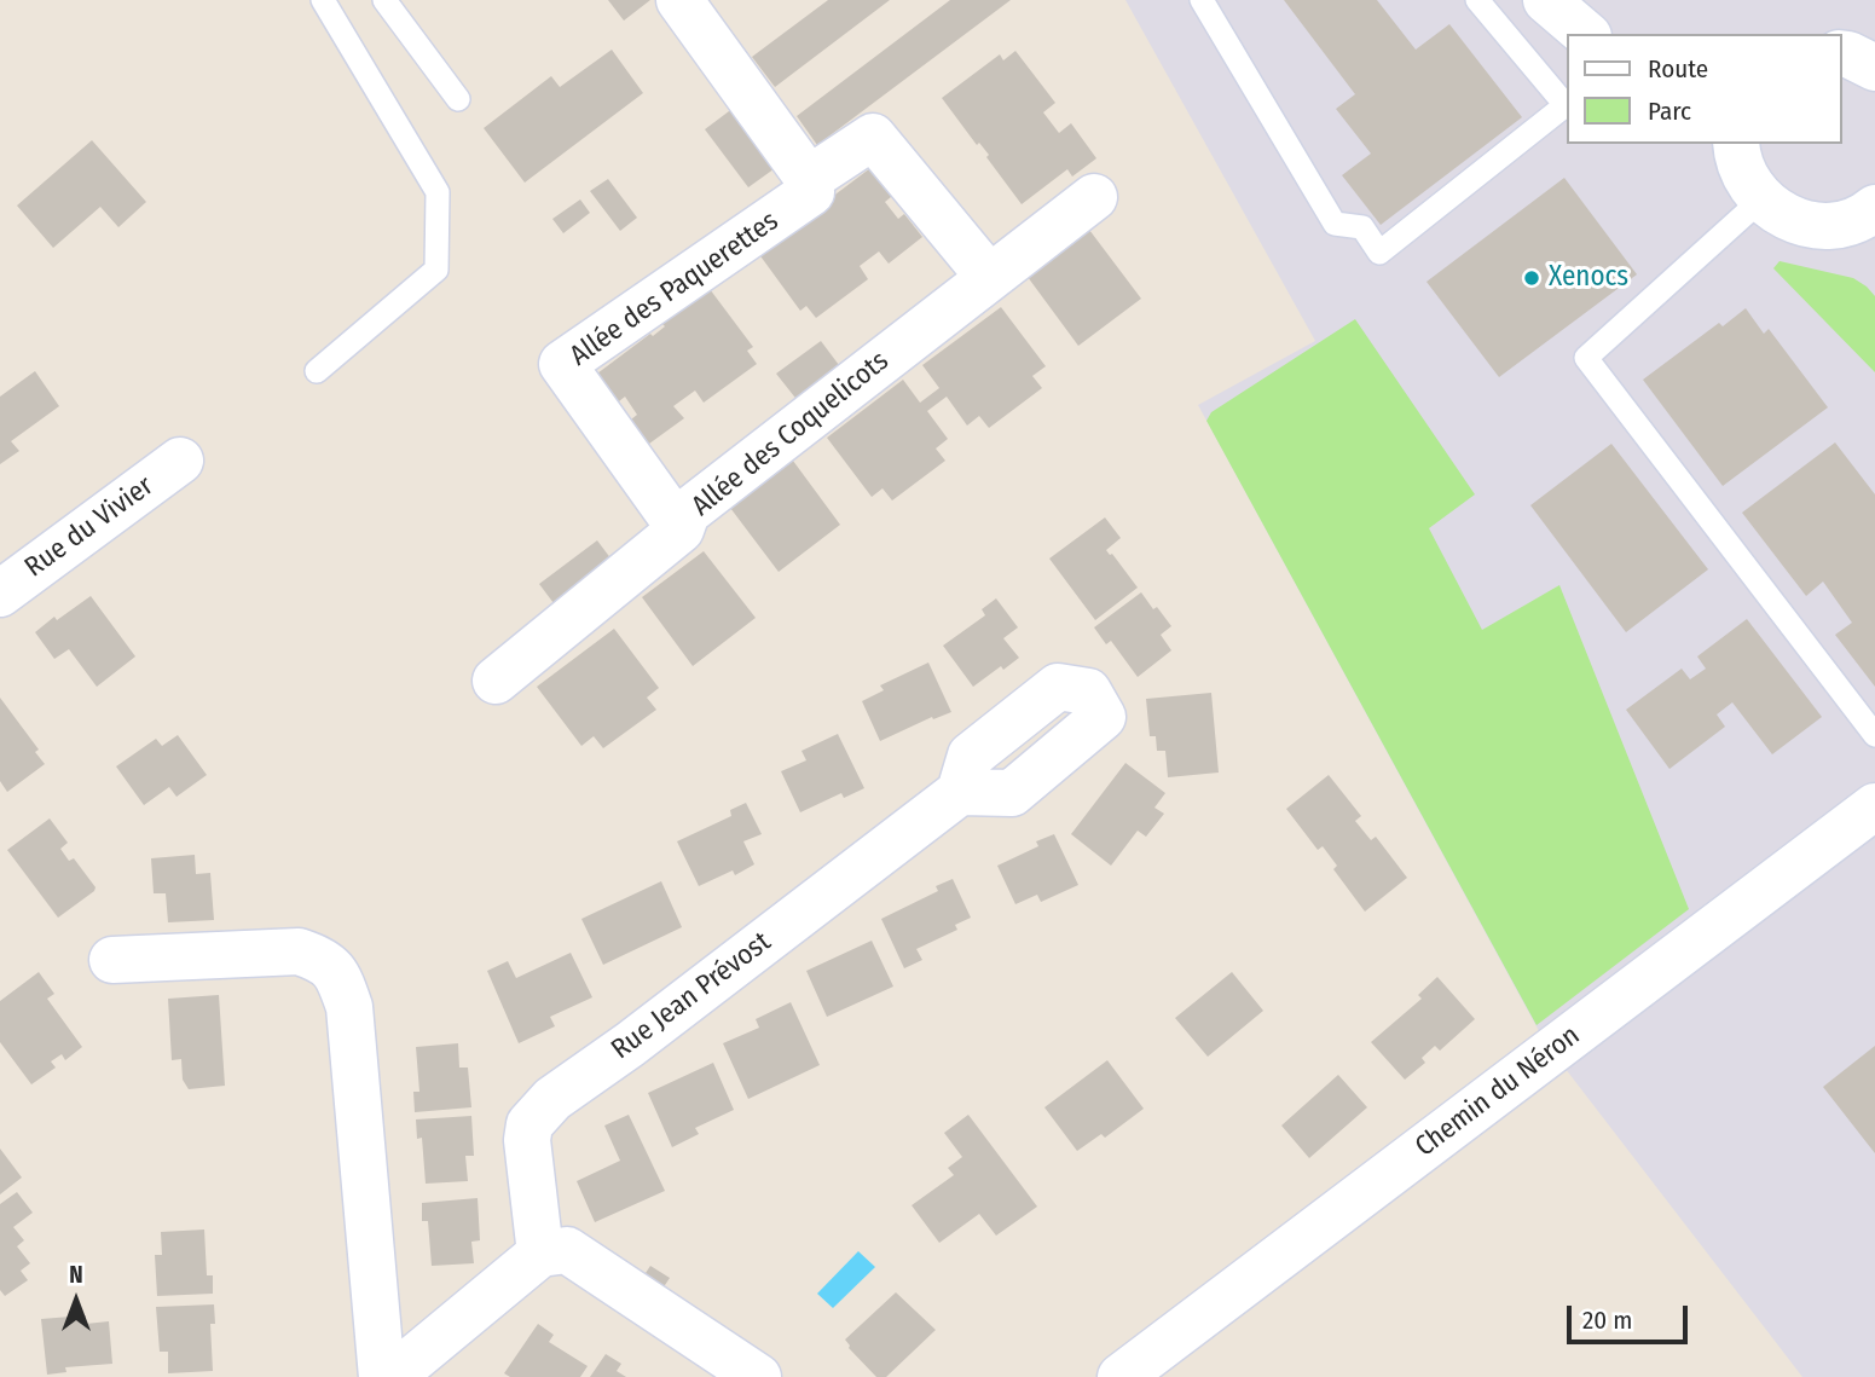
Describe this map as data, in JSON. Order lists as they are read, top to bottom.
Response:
{
  "streets": {
    "street": [
      "Allée des Paquerettes",
      "Allée des Coquelicots",
      "Rue du Vivier",
      "Rue Jean Prévost",
      "Chemin du Néron"
    ]
  },
  "crossings": [
    ["Allée des Paquerettes", "Allée des Coquelicots"]
  ],
  "places": ["Xenocs"],
  "legend": ["Route", "Parc"],
  "scale_bar": "20 m",
  "north": "top"
}
